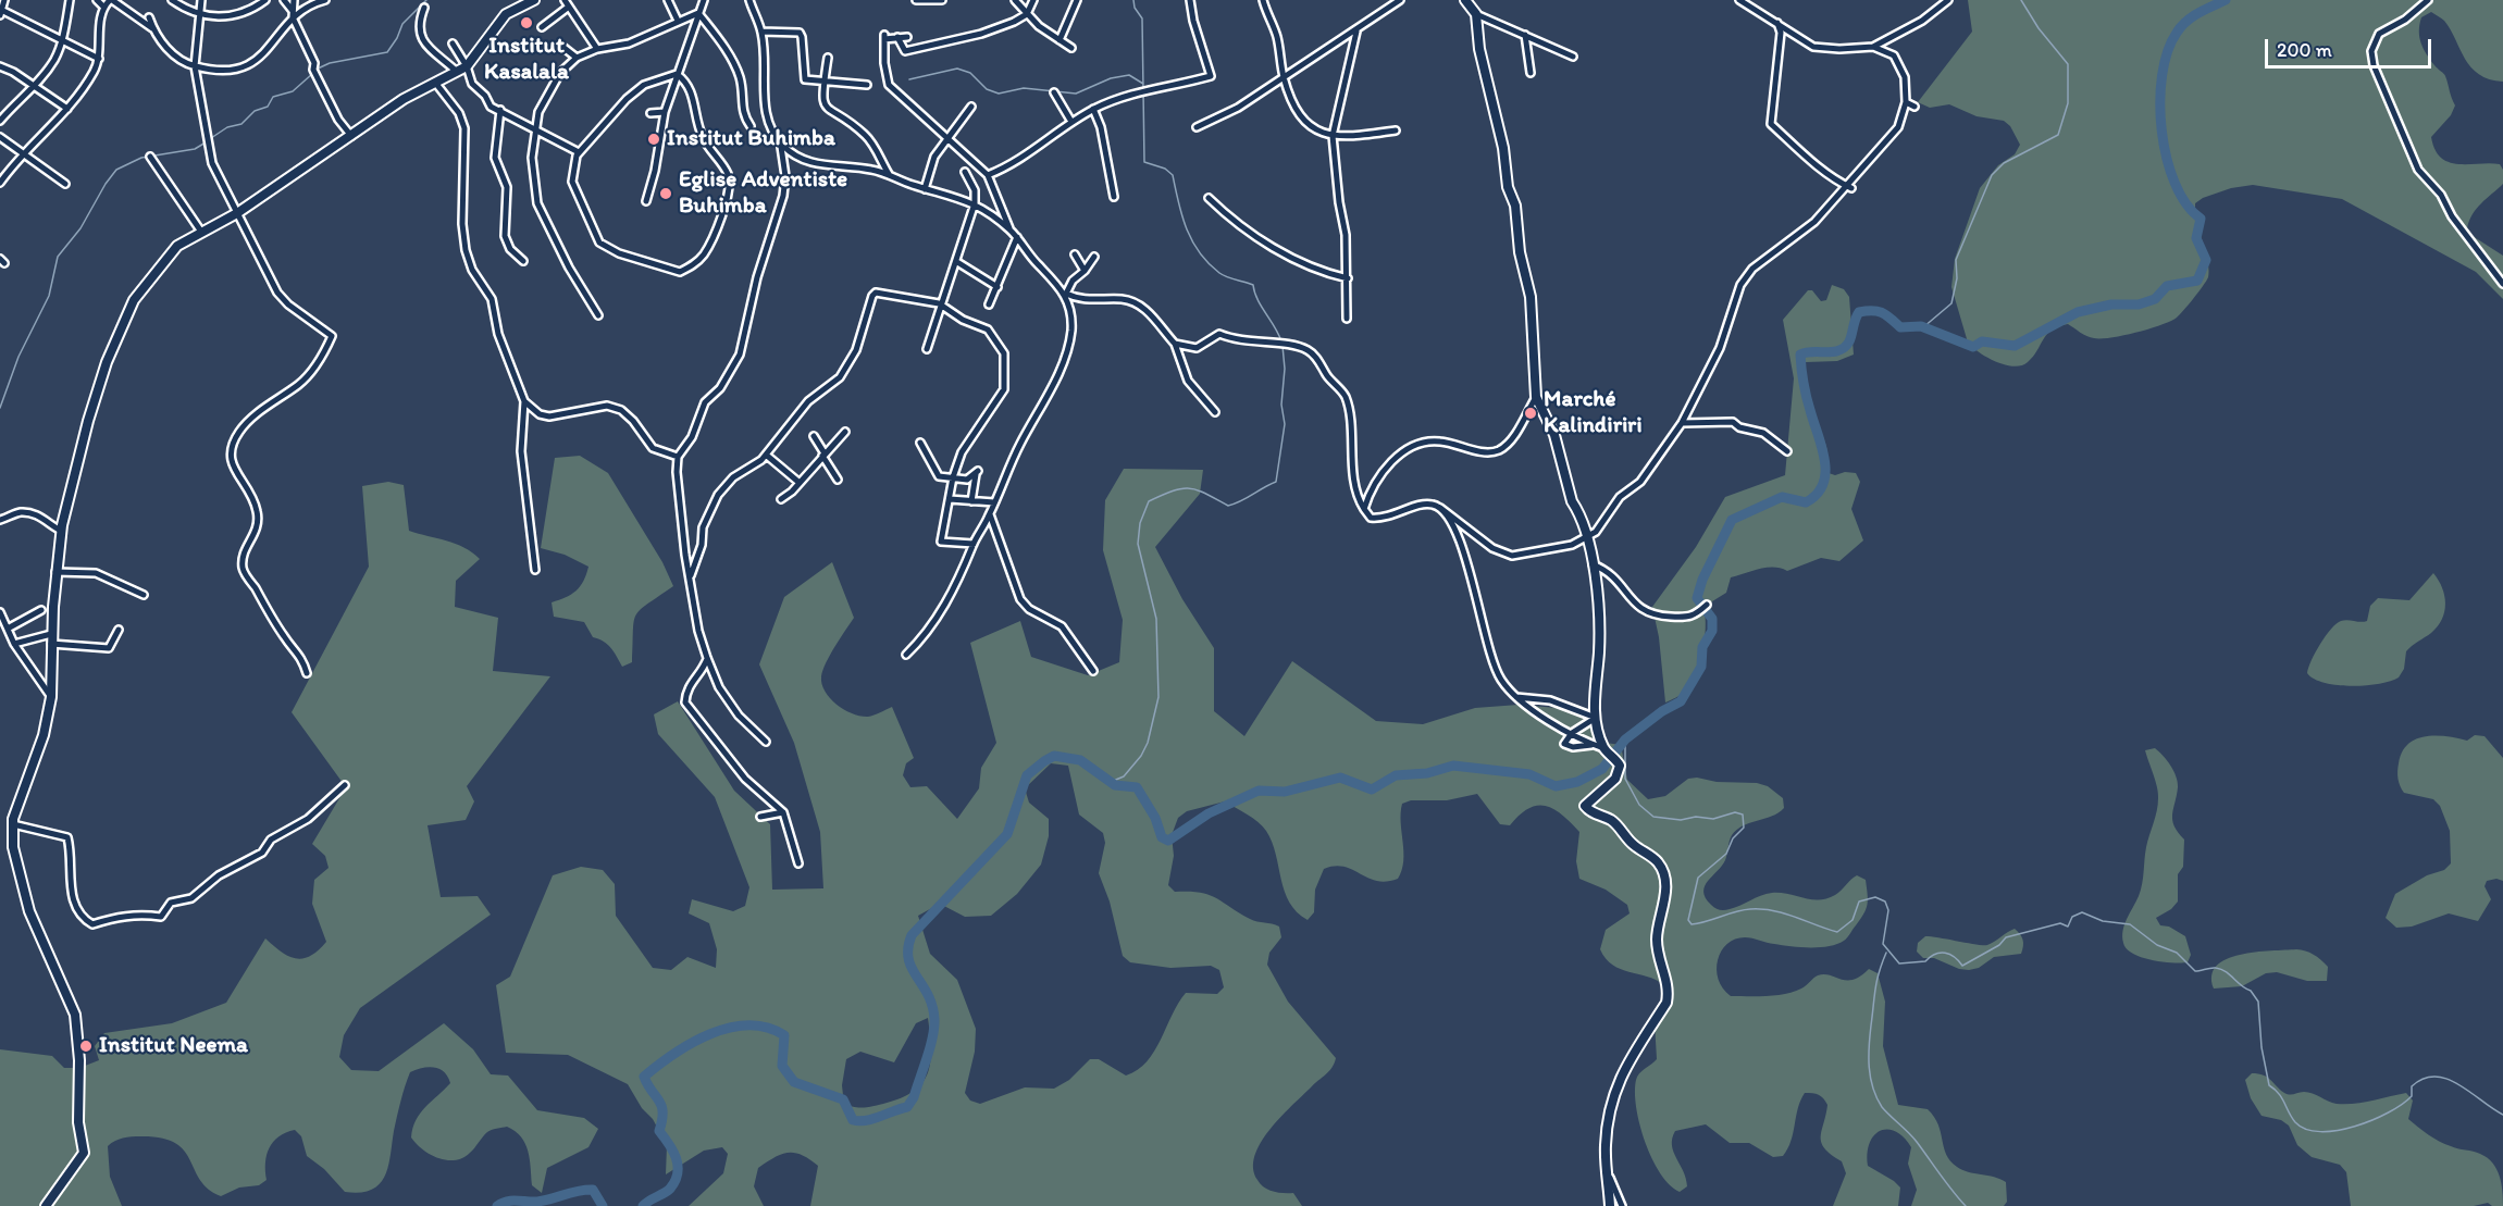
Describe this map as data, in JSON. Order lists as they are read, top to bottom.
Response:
{
  "places": [
    "Institut Kasalala",
    "Institut Buhimba",
    "Eglise Adventiste Buhimba",
    "Marché Kalindiriri",
    "Institut Neema"
  ],
  "scale_bar": "200 m"
}
